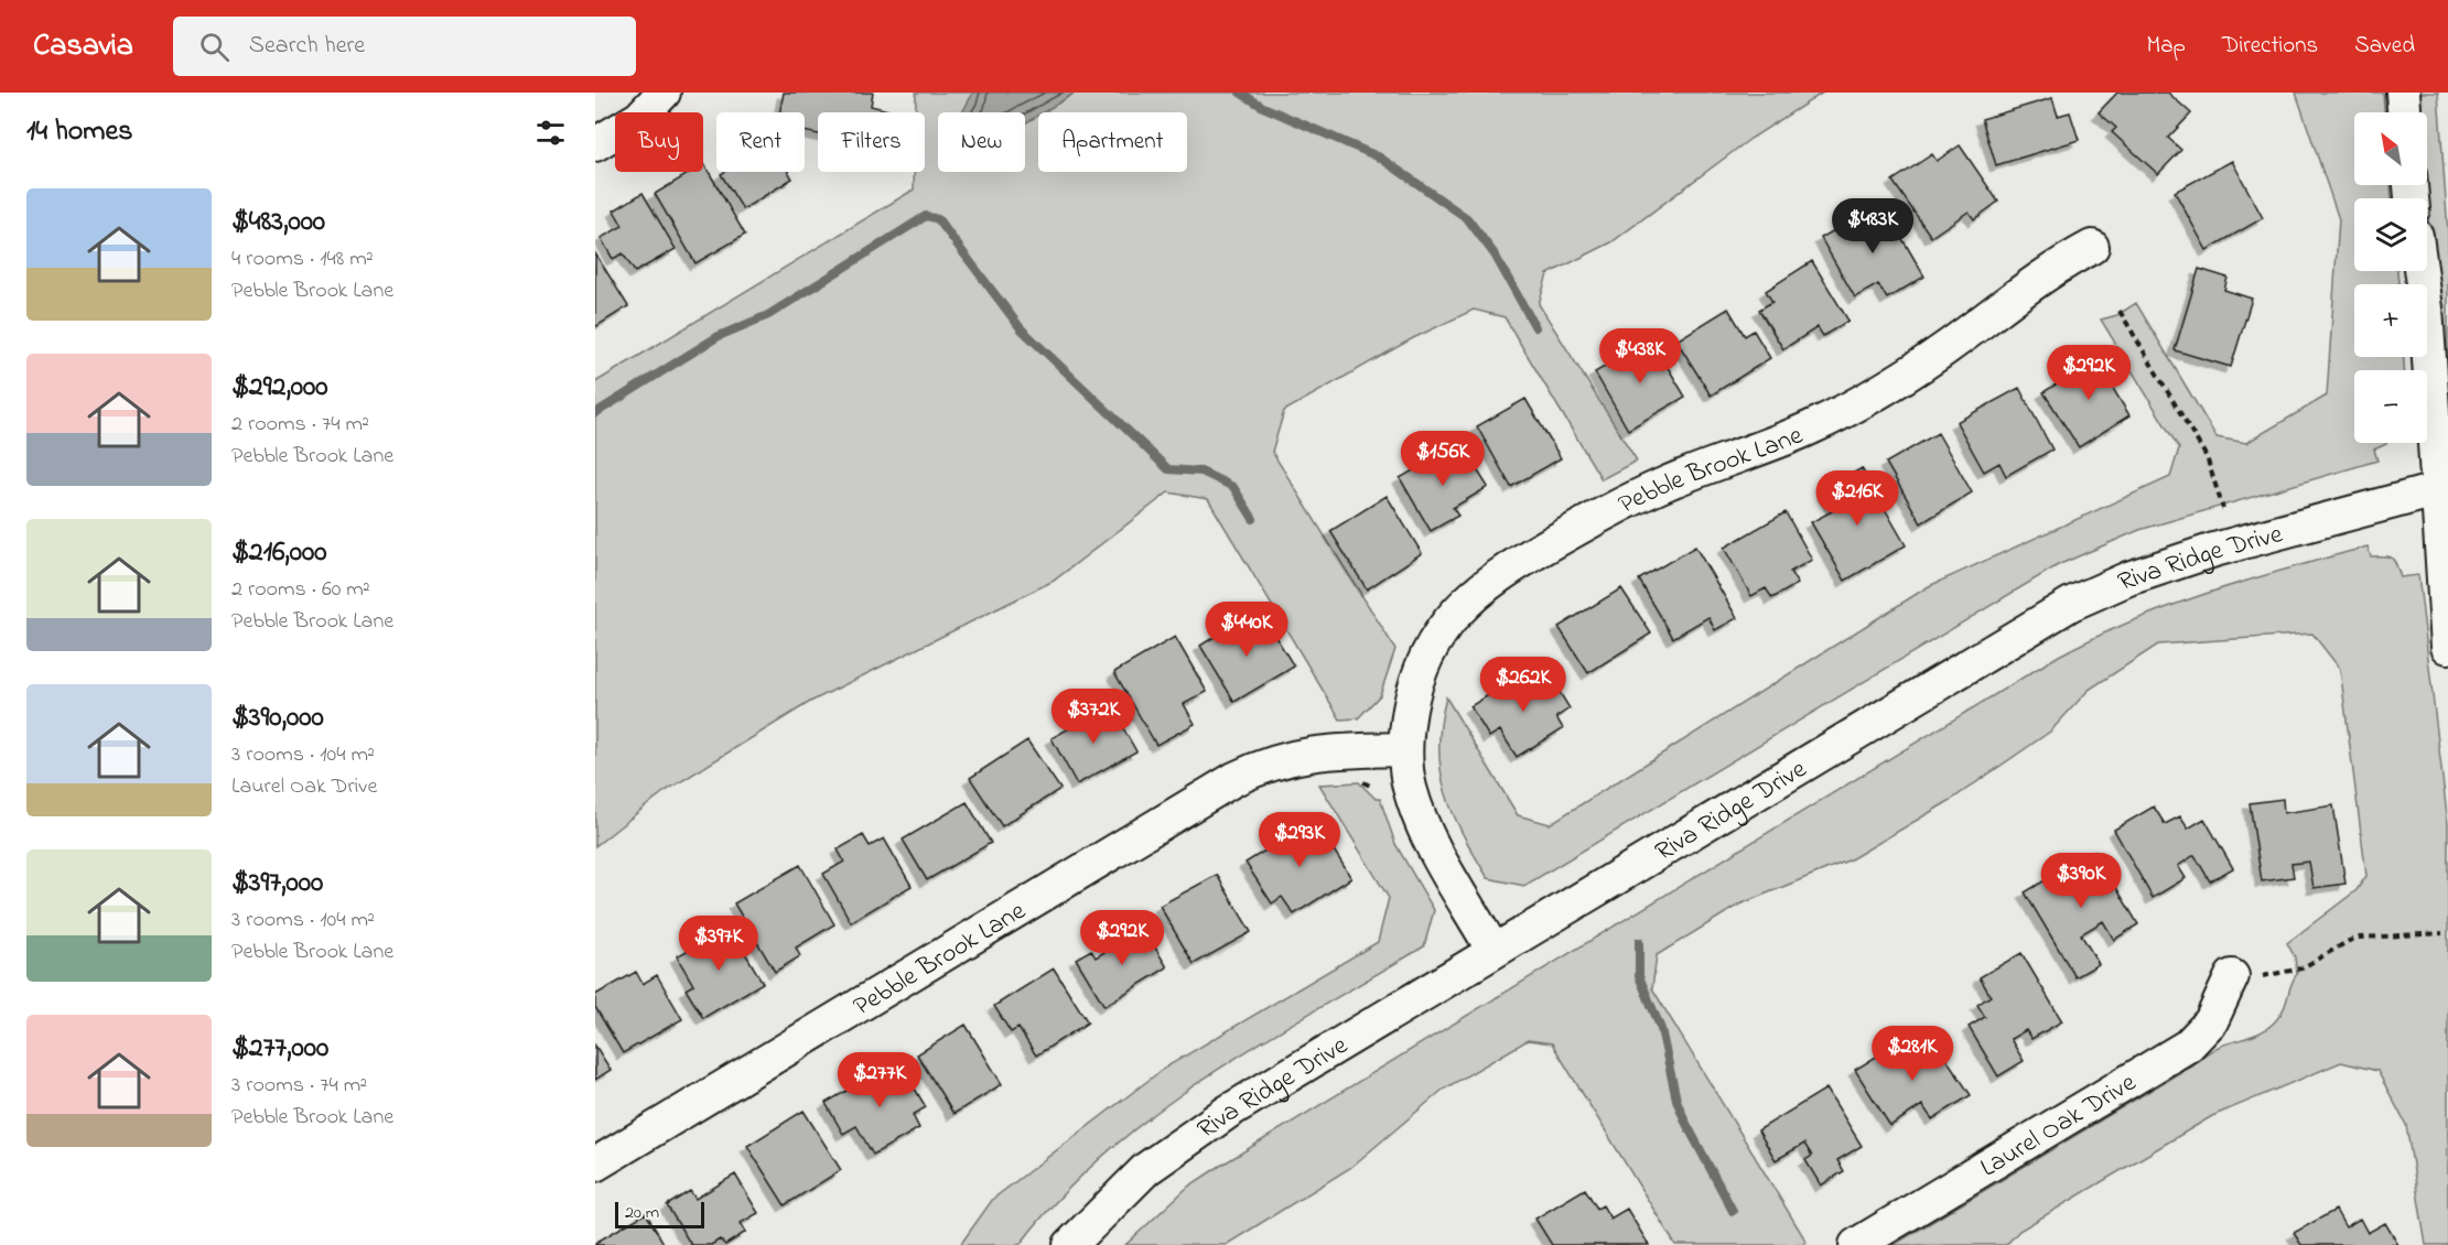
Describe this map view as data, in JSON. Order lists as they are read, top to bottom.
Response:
{
  "streets": {
    "street": ["Pebble Brook Lane", "Riva Ridge Drive", "Laurel Oak Drive"]
  },
  "crossings": [
    ["Pebble Brook Lane", "Riva Ridge Drive"]
  ],
  "scale_bar": "20 m",
  "north": "top left",
  "page": {
    "header": "Casavia",
    "search": "Search here",
    "nav": ["Map", "Directions", "Saved"],
    "heading": "14 homes",
    "map_buttons": ["+", "−"],
    "chip": [
      "Buy",
      "Rent",
      "Filters",
      "New",
      "Apartment"
    ],
    "list": [
      {
        "name": "$483,000",
        "note": "4 rooms · 148 m² · Pebble Brook Lane"
      },
      {
        "name": "$292,000",
        "note": "2 rooms · 74 m² · Pebble Brook Lane"
      },
      {
        "name": "$216,000",
        "note": "2 rooms · 60 m² · Pebble Brook Lane"
      },
      {
        "name": "$390,000",
        "note": "3 rooms · 104 m² · Laurel Oak Drive"
      },
      {
        "name": "$397,000",
        "note": "3 rooms · 104 m² · Pebble Brook Lane"
      },
      {
        "name": "$277,000",
        "note": "3 rooms · 74 m² · Pebble Brook Lane"
      }
    ],
    "price": [
      "$483K",
      "$438K",
      "$292K",
      "$156K",
      "$216K",
      "$440K",
      "$262K",
      "$372K",
      "$293K",
      "$390K",
      "$292K",
      "$397K",
      "$281K",
      "$277K"
    ],
    "scale": "20 m"
  }
}
